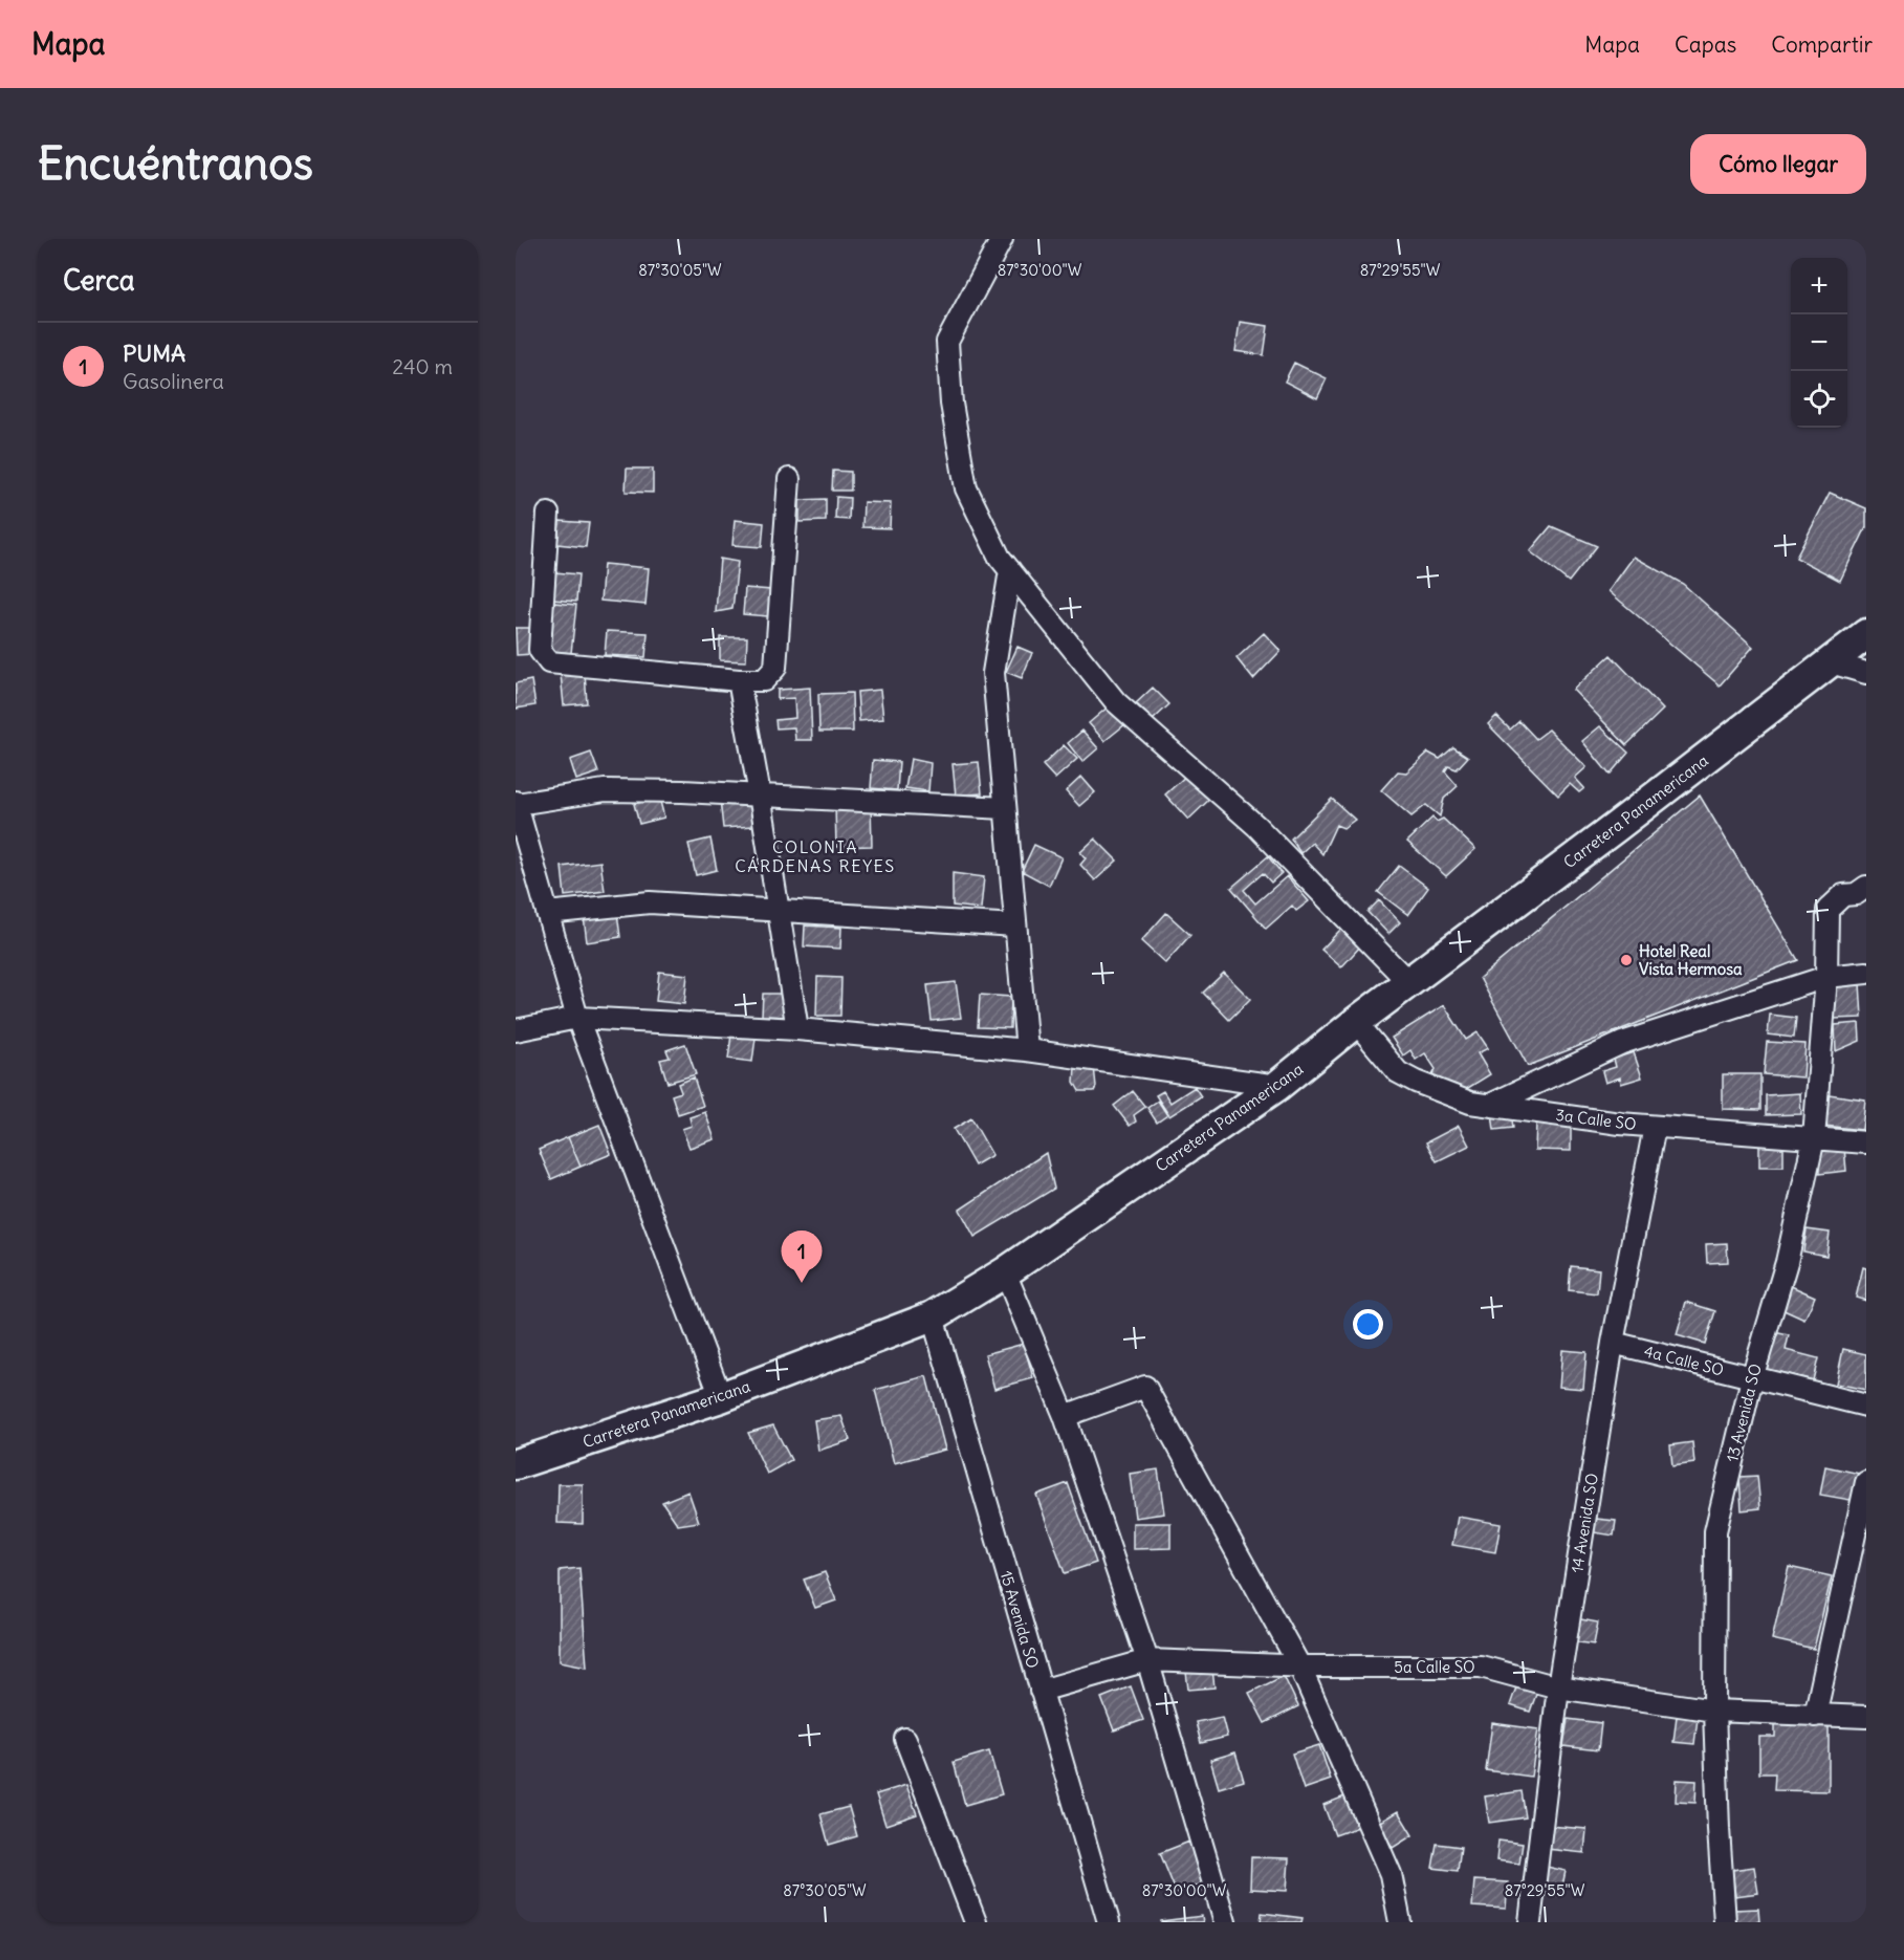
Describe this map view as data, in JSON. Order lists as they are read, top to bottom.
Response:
{
  "streets": {
    "highway": ["Carretera Panamericana"],
    "street": [
      "3a Calle SO",
      "4a Calle SO",
      "13 Avenida SO",
      "14 Avenida SO",
      "15 Avenida SO",
      "5a Calle SO"
    ]
  },
  "crossings": [
    ["Carretera Panamericana", "3a Calle SO"],
    ["Carretera Panamericana", "15 Avenida SO"],
    ["3a Calle SO", "13 Avenida SO"],
    ["3a Calle SO", "14 Avenida SO"],
    ["4a Calle SO", "13 Avenida SO"],
    ["4a Calle SO", "14 Avenida SO"],
    ["13 Avenida SO", "5a Calle SO"],
    ["14 Avenida SO", "5a Calle SO"],
    ["15 Avenida SO", "5a Calle SO"]
  ],
  "districts": ["COLONIA CÁRDENAS REYES"],
  "places": ["Hotel Real Vista Hermosa"],
  "page": {
    "header": "Mapa",
    "nav": ["Mapa", "Capas", "Compartir"],
    "buttons": "Cómo llegar",
    "title": "Encuéntranos",
    "heading": "Cerca",
    "map_buttons": ["+", "−"],
    "list": [
      {
        "mark": "1",
        "name": "PUMA",
        "note": "Gasolinera",
        "value": "240 m"
      }
    ],
    "pins": "1"
  },
  "coordinates": ["87°30'05\"W", "87°30'00\"W", "87°29'55\"W"]
}
